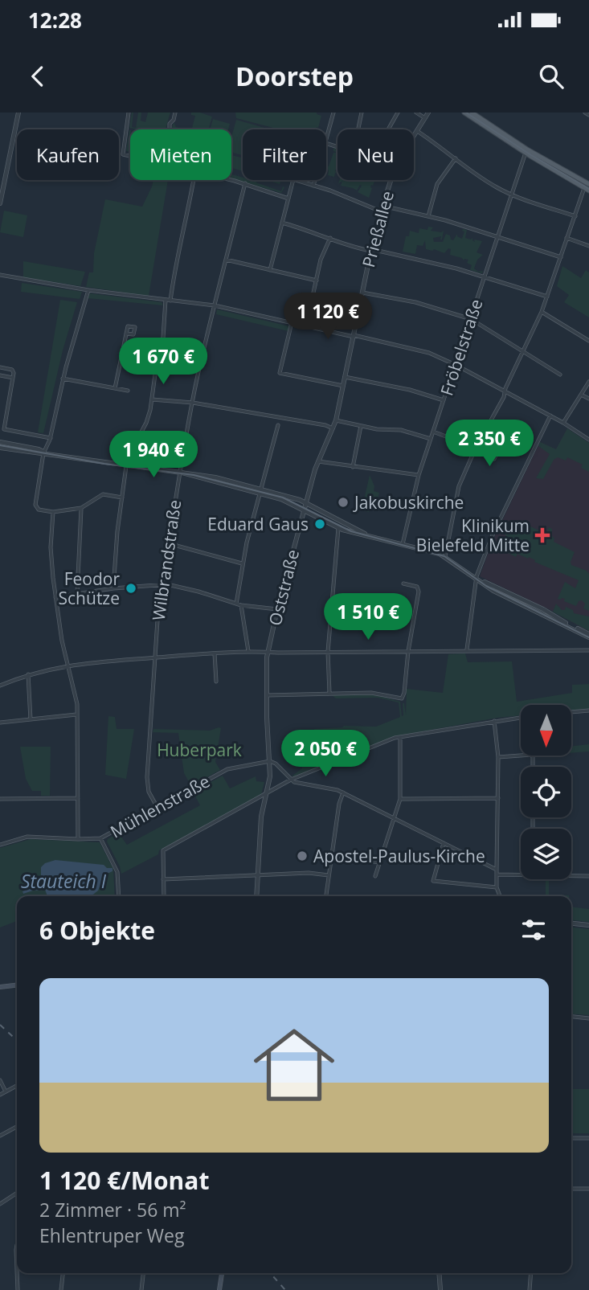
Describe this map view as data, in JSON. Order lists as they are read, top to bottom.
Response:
{
  "streets": {
    "street": [
      "Prießallee",
      "Fröbelstraße",
      "Wilbrandstraße",
      "Oststraße",
      "Mühlenstraße"
    ]
  },
  "crossings": [
    ["Prießallee", "Oststraße"],
    ["Wilbrandstraße", "Mühlenstraße"],
    ["Oststraße", "Mühlenstraße"]
  ],
  "water": ["Stauteich I"],
  "parks": ["Huberpark"],
  "places": {
    "other": [
      "Jakobuskirche",
      "Eduard Gaus",
      "Feodor Schütze",
      "Apostel-Paulus-Kirche"
    ],
    "health": ["Klinikum Bielefeld Mitte"]
  },
  "north": "bottom",
  "page": {
    "status": "12:28",
    "header": "Doorstep",
    "chip": [
      "Kaufen",
      "Mieten",
      "Filter",
      "Neu"
    ],
    "price": [
      "1 120 €",
      "1 670 €",
      "2 350 €",
      "1 940 €",
      "1 510 €",
      "2 050 €"
    ],
    "heading": "6 Objekte",
    "list": [
      {
        "name": "1 120 €/Monat",
        "note": "2 Zimmer · 56 m² · Ehlentruper Weg"
      }
    ]
  }
}
